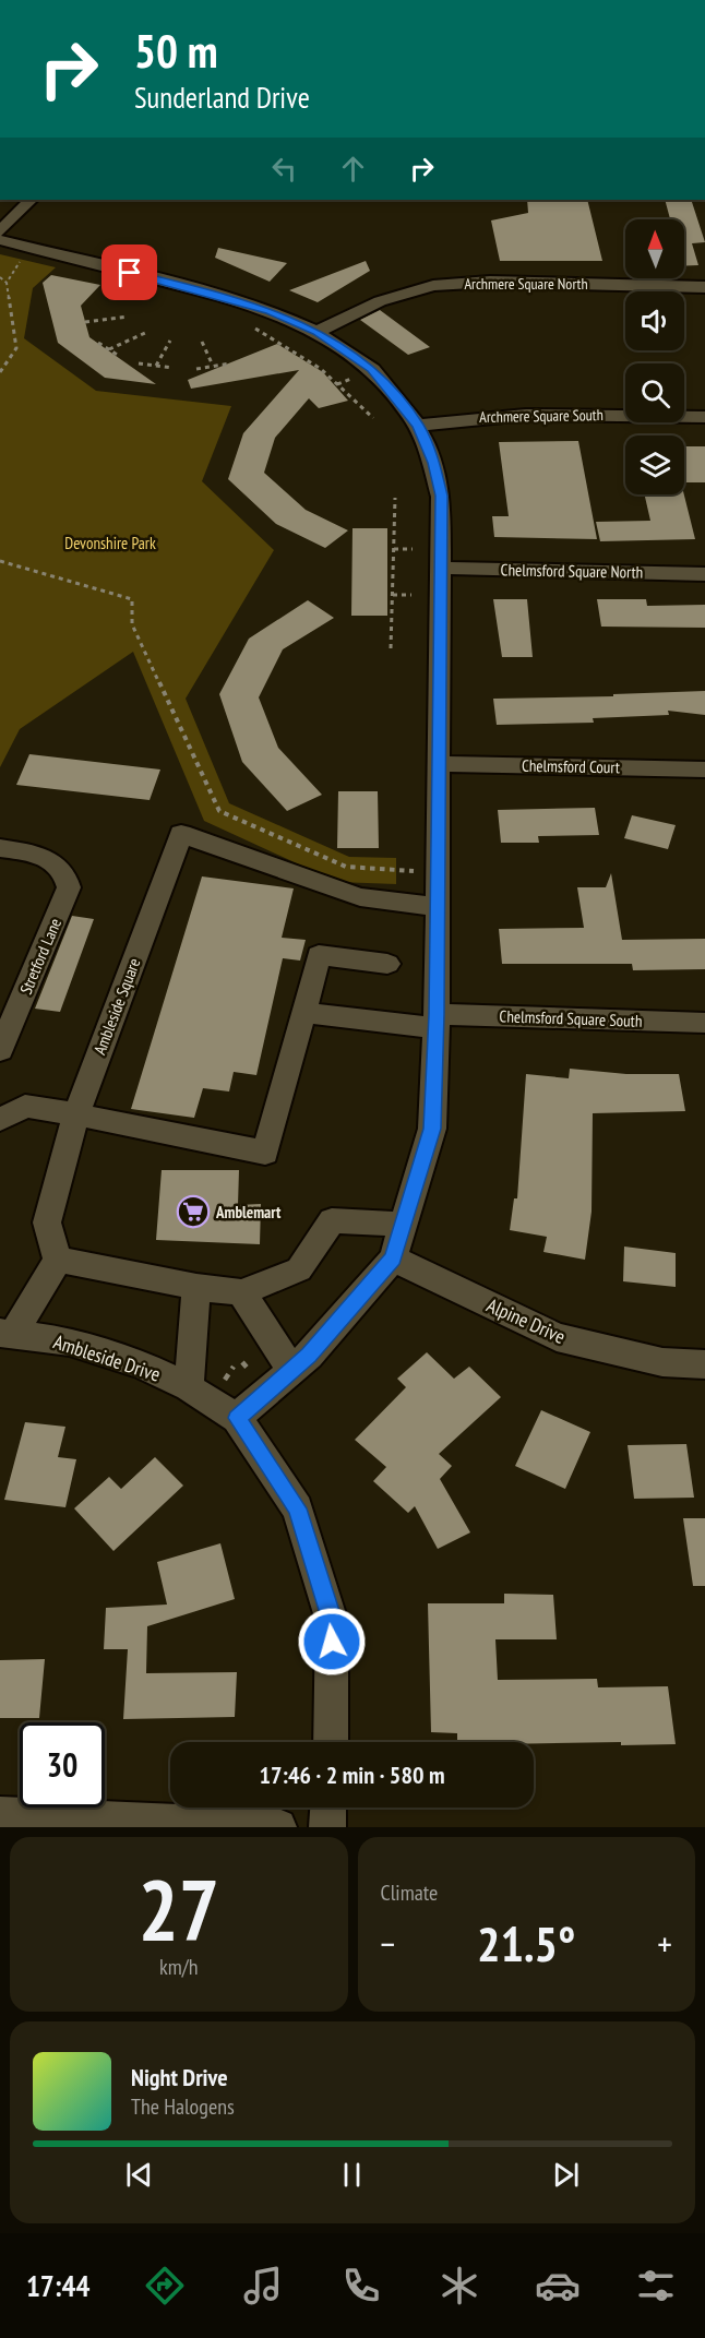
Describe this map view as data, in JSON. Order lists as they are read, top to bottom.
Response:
{
  "streets": {
    "street": [
      "Archmere Square North",
      "Archmere Square South",
      "Chelmsford Square North",
      "Chelmsford Court",
      "Stretford Lane",
      "Ambleside Square",
      "Chelmsford Square South",
      "Alpine Drive",
      "Ambleside Drive"
    ]
  },
  "parks": ["Devonshire Park"],
  "places": {
    "supermarket": ["Amblemart"]
  },
  "north": "top",
  "page": {
    "turn": ["50 m", "Sunderland Drive"],
    "limit": "30",
    "trip": "17:46 · 2 min · 580 m",
    "tile": [
      ["27", "km/h"],
      "Climate"
    ],
    "heat": ["−", "21.5°", "+"],
    "song": ["Night Drive", "The Halogens"],
    "tabs": "17:44"
  }
}
